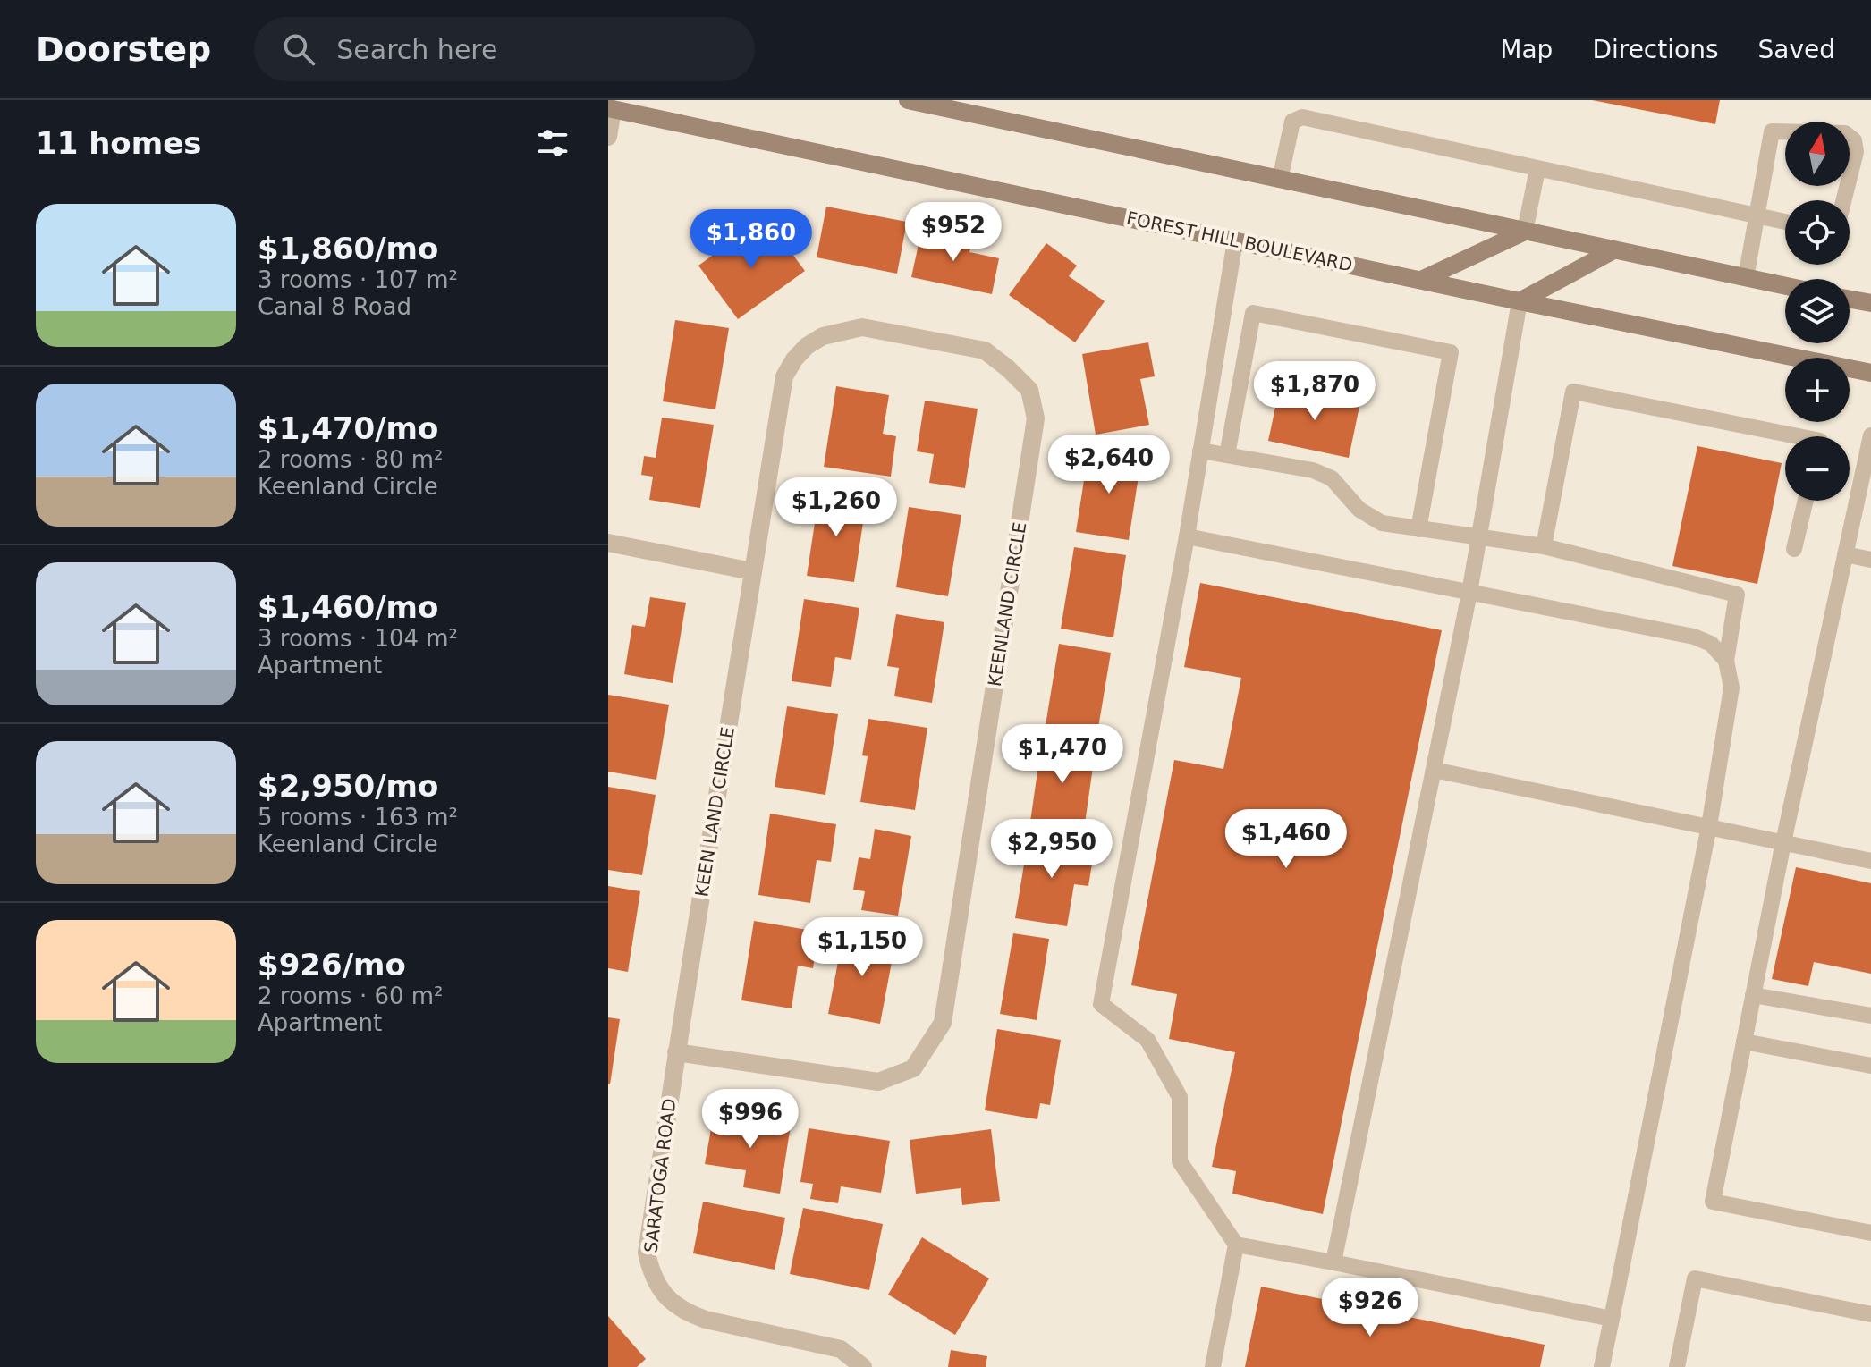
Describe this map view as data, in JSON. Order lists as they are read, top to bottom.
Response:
{
  "streets": {
    "main road": ["FOREST HILL BOULEVARD"],
    "street": ["KEENLAND CIRCLE", "KEEN LAND CIRCLE", "SARATOGA ROAD"]
  },
  "crossings": [
    ["KEENLAND CIRCLE", "KEEN LAND CIRCLE"],
    ["KEENLAND CIRCLE", "SARATOGA ROAD"],
    ["KEEN LAND CIRCLE", "SARATOGA ROAD"]
  ],
  "north": "top",
  "page": {
    "header": "Doorstep",
    "search": "Search here",
    "nav": ["Map", "Directions", "Saved"],
    "heading": "11 homes",
    "map_buttons": ["+", "−"],
    "list": [
      {
        "name": "$1,860/mo",
        "note": "3 rooms · 107 m² · Canal 8 Road"
      },
      {
        "name": "$1,470/mo",
        "note": "2 rooms · 80 m² · Keenland Circle"
      },
      {
        "name": "$1,460/mo",
        "note": "3 rooms · 104 m² · Apartment"
      },
      {
        "name": "$2,950/mo",
        "note": "5 rooms · 163 m² · Keenland Circle"
      },
      {
        "name": "$926/mo",
        "note": "2 rooms · 60 m² · Apartment"
      }
    ],
    "price": [
      "$952",
      "$1,860",
      "$1,870",
      "$2,640",
      "$1,260",
      "$1,470",
      "$1,460",
      "$2,950",
      "$1,150",
      "$996",
      "$926"
    ]
  }
}
